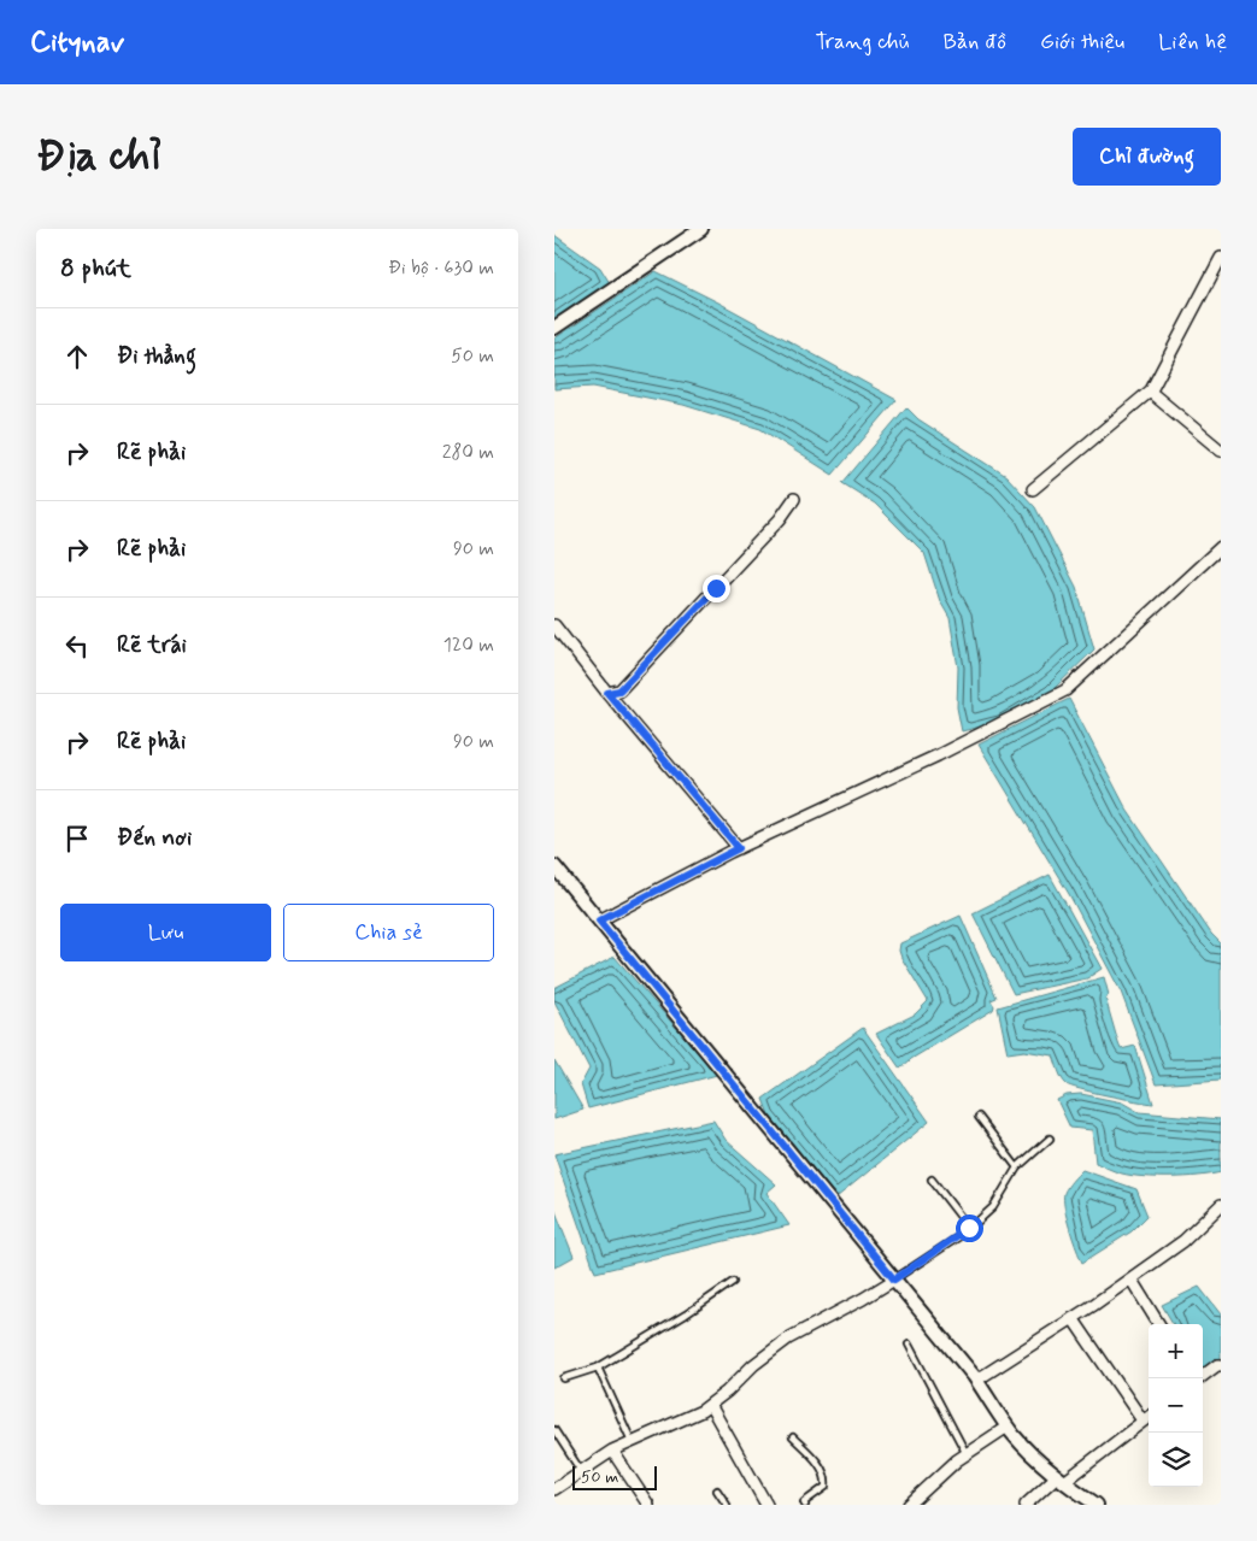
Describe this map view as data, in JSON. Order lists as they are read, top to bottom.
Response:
{
  "scale_bar": "50 m",
  "page": {
    "header": "Citynav",
    "nav": [
      "Trang chủ",
      "Bản đồ",
      "Giới thiệu",
      "Liên hệ"
    ],
    "buttons": [
      "Chỉ đường",
      ["Lưu", "Chia sẻ"]
    ],
    "title": "Địa chỉ",
    "heading": ["8 phút", "Đi bộ · 630 m"],
    "list": [
      ["Đi thẳng", "50 m"],
      ["Rẽ phải", "280 m"],
      ["Rẽ phải", "90 m"],
      ["Rẽ trái", "120 m"],
      ["Rẽ phải", "90 m"],
      "Đến nơi"
    ],
    "map_buttons": ["+", "−"],
    "scale": "50 m"
  }
}
